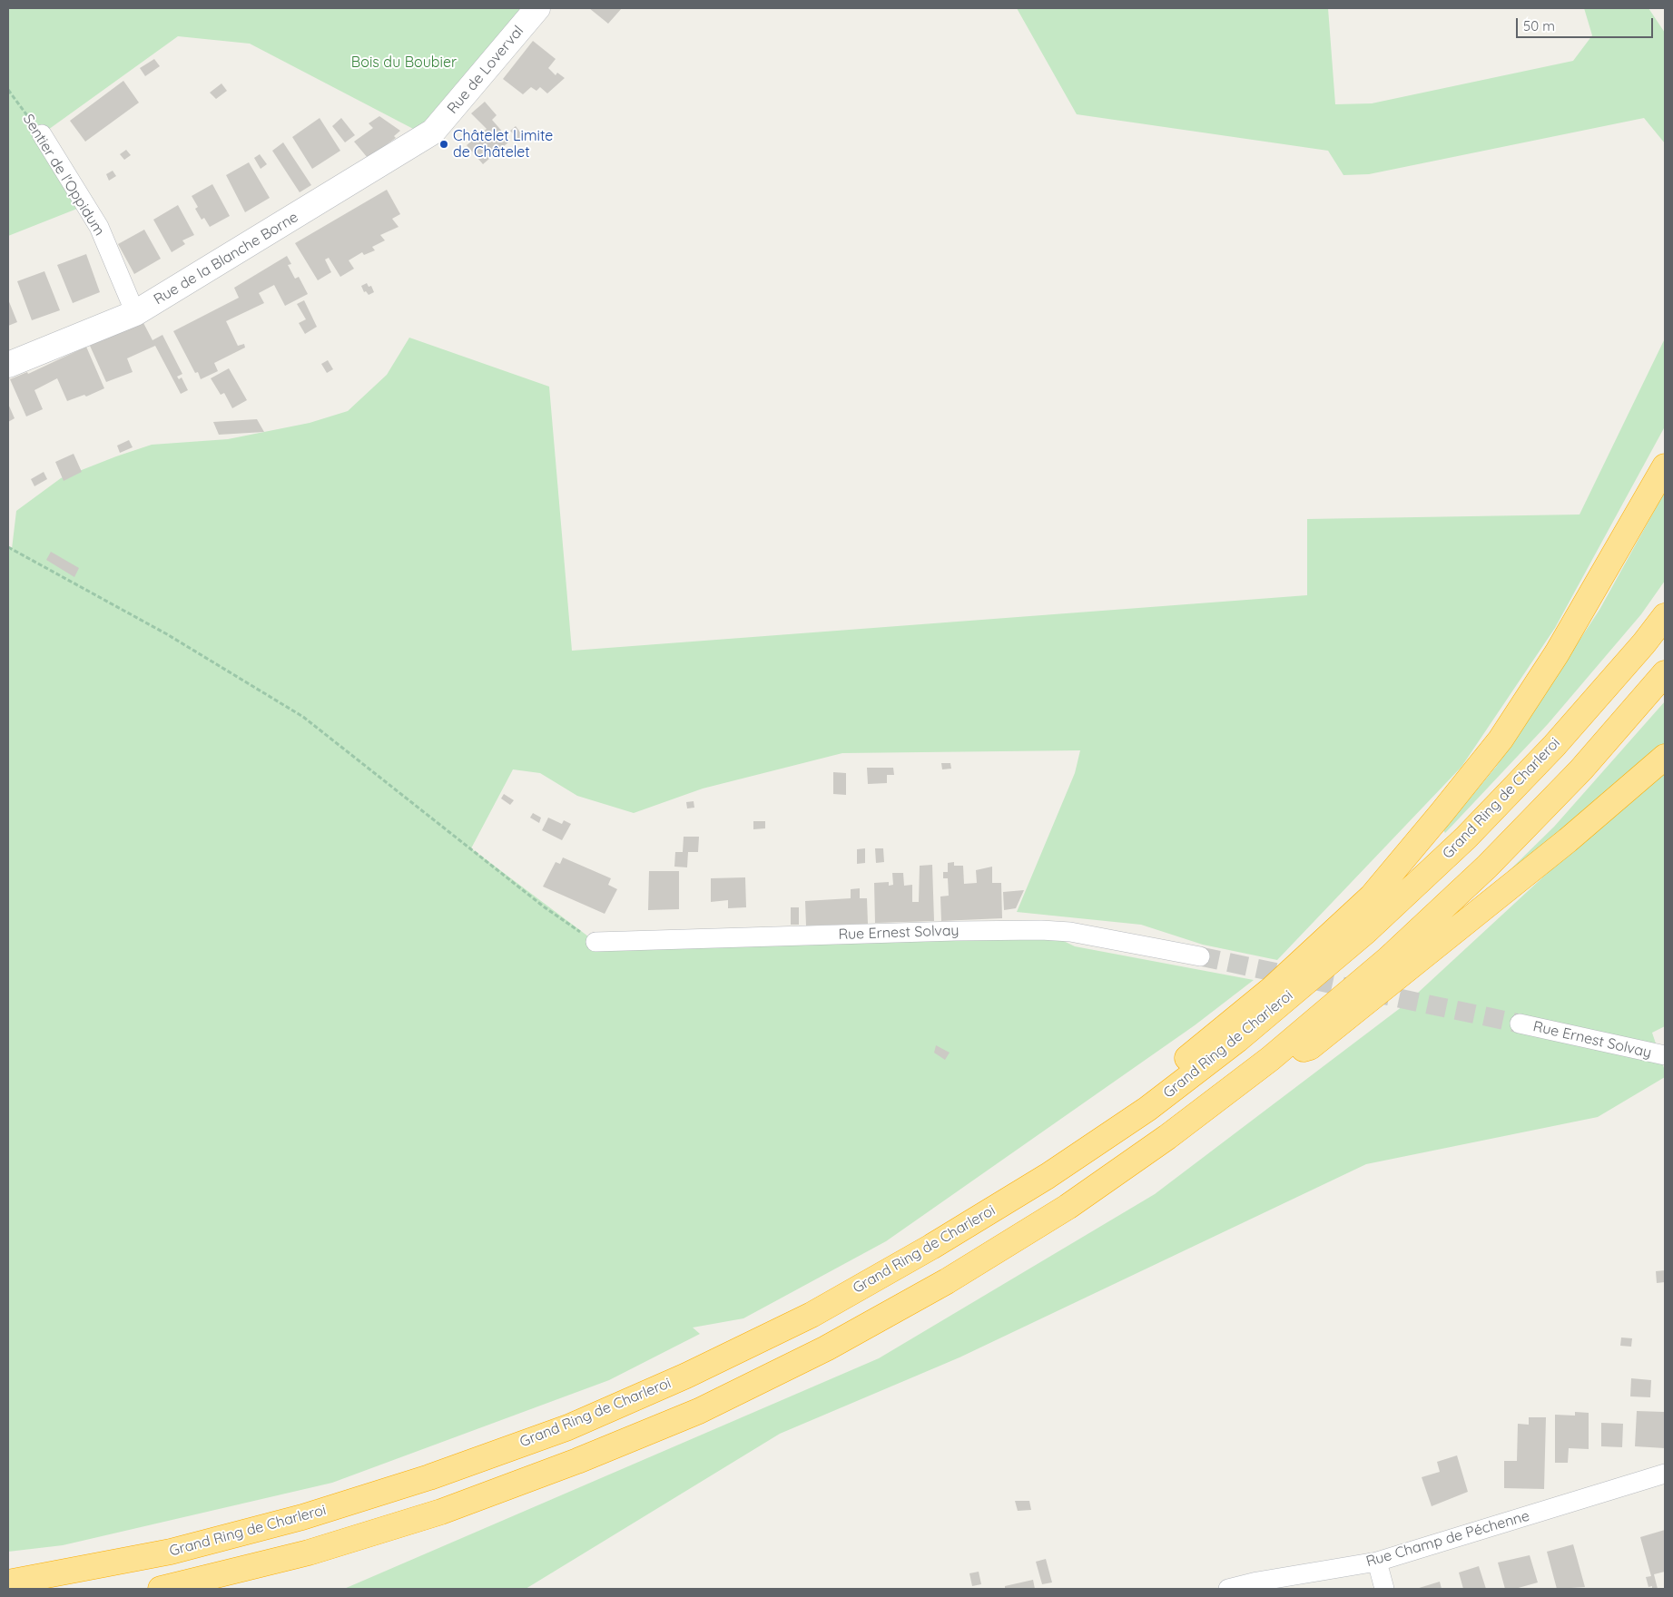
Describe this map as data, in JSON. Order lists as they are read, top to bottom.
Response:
{
  "streets": {
    "highway": ["Grand Ring de Charleroi"],
    "street": [
      "Rue de Loverval",
      "Sentier de l'Oppidum",
      "Rue de la Blanche Borne",
      "Rue Ernest Solvay",
      "Rue Champ de Péchenne"
    ]
  },
  "crossings": [
    ["Rue de Loverval", "Rue de la Blanche Borne"],
    ["Sentier de l'Oppidum", "Rue de la Blanche Borne"]
  ],
  "parks": ["Bois du Boubier"],
  "places": ["Châtelet Limite de Châtelet"],
  "scale_bar": "50 m"
}
